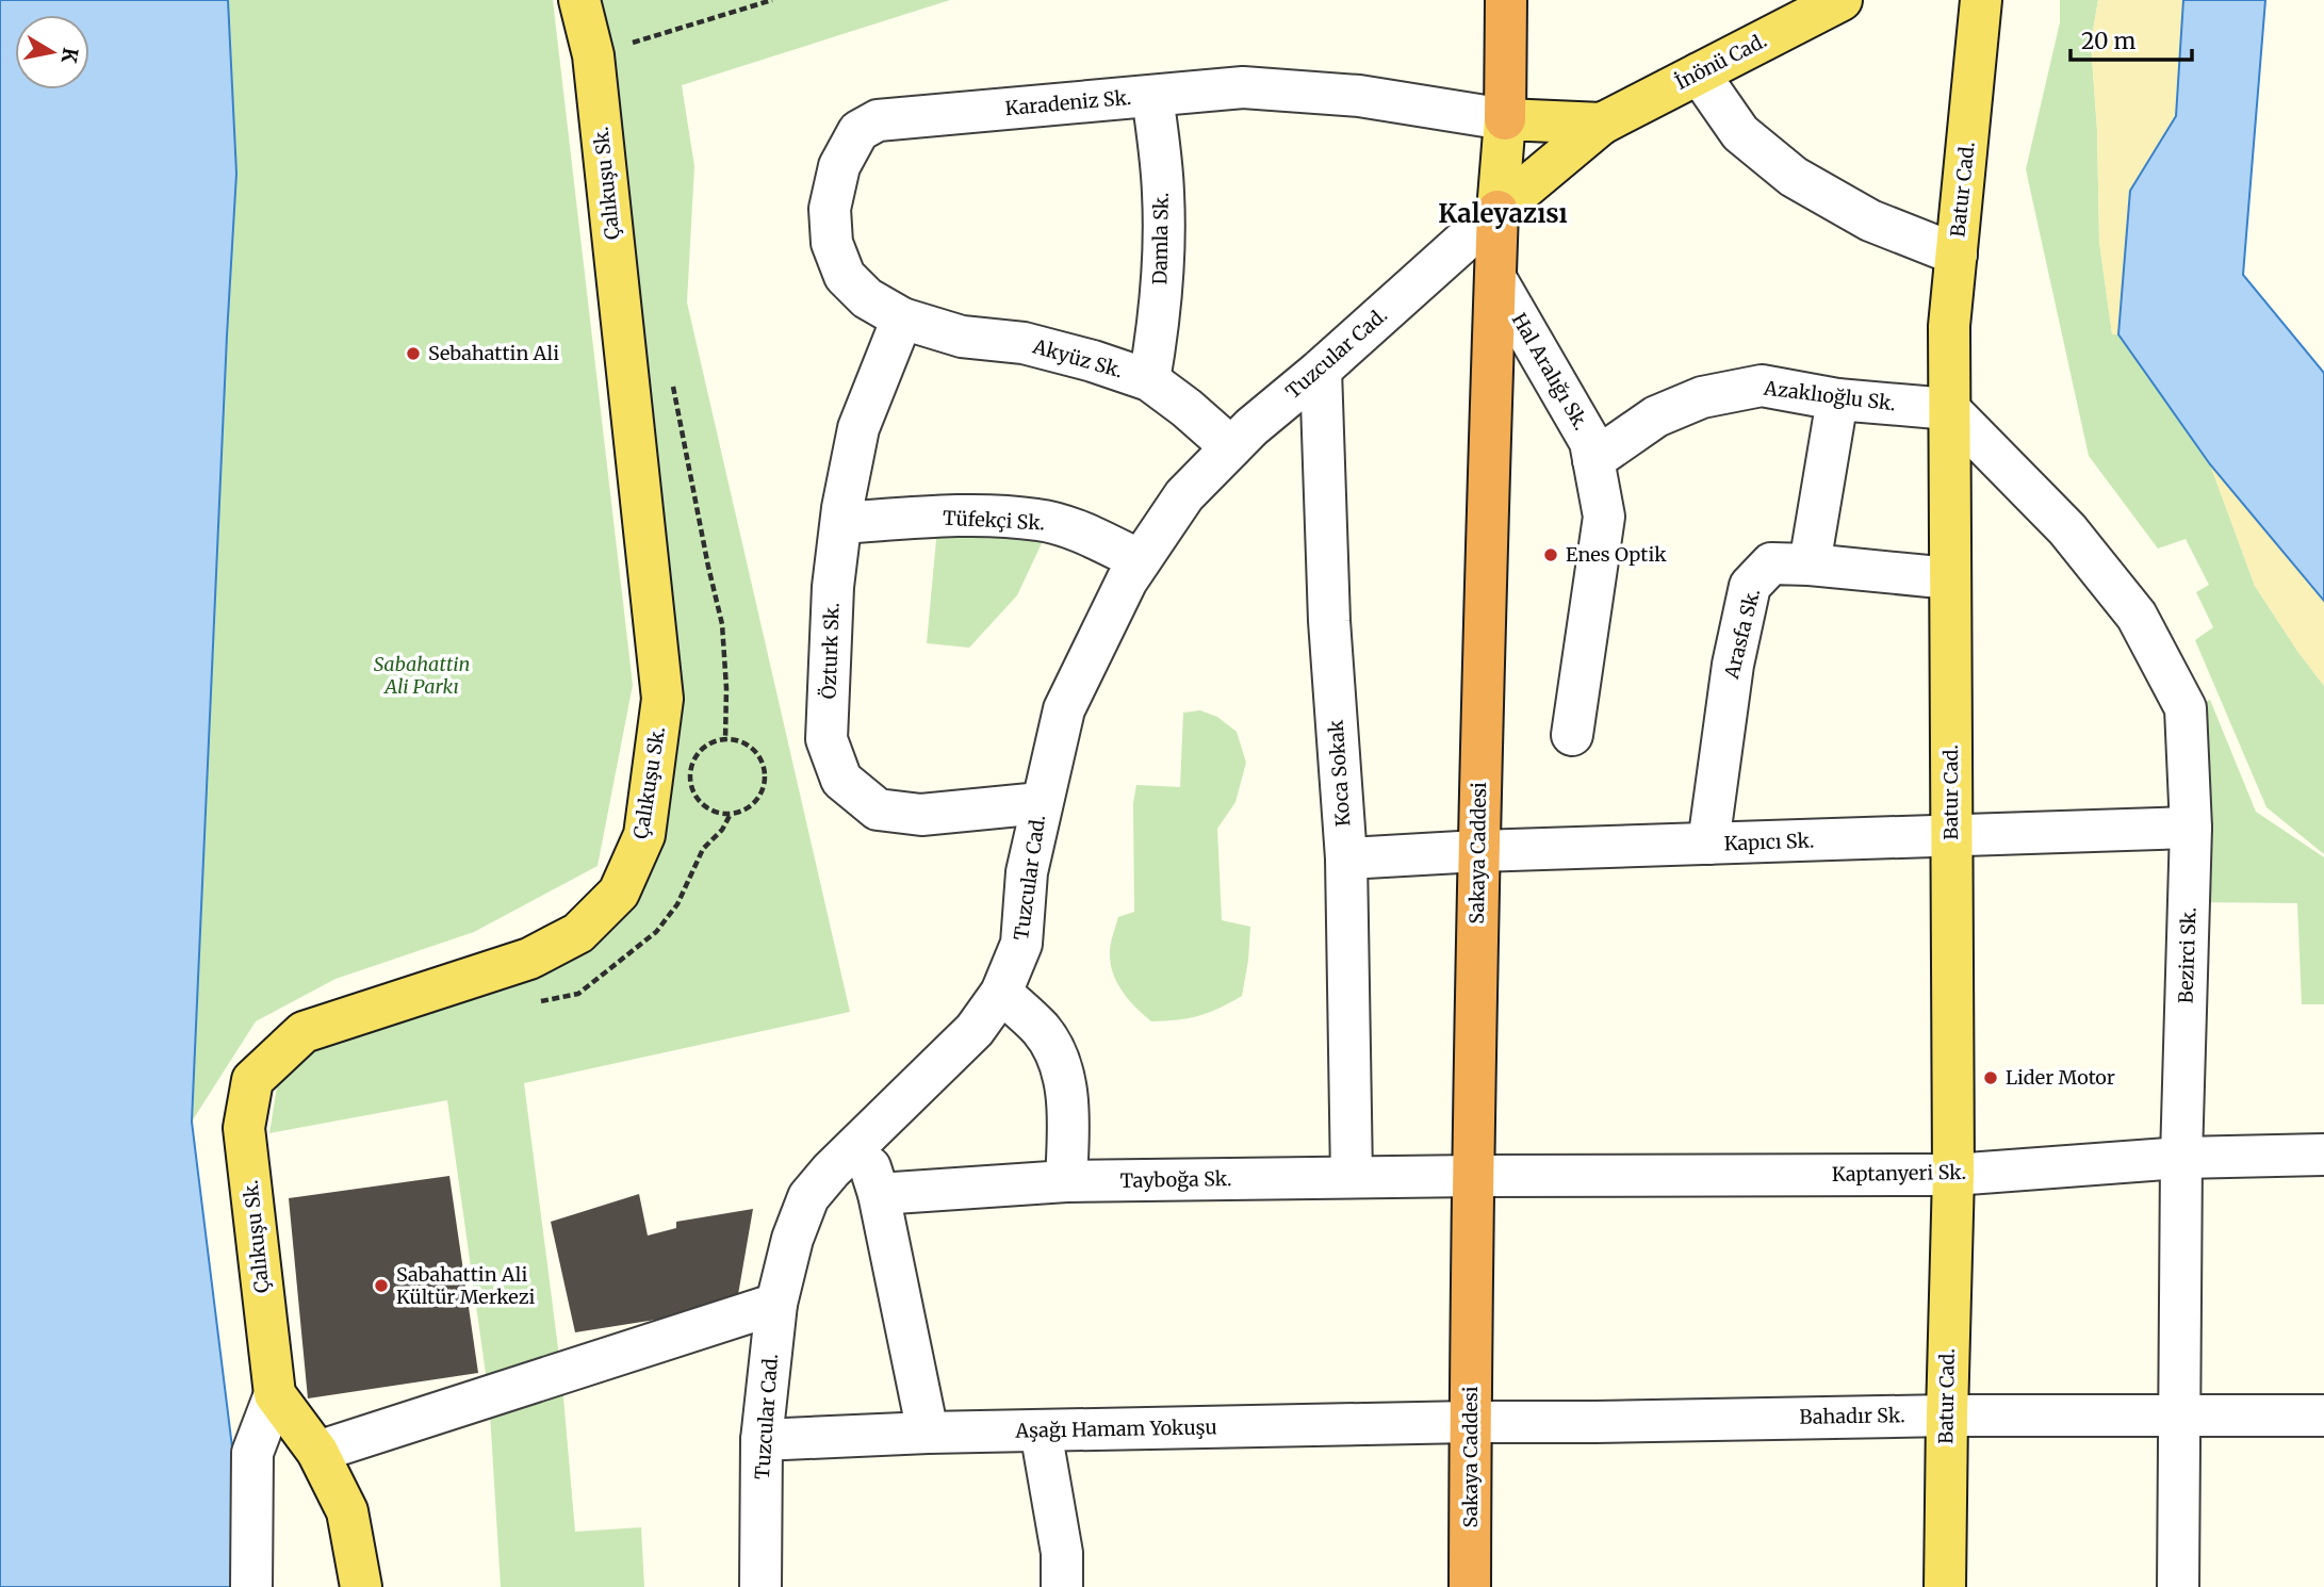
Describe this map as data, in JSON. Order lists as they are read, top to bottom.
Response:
{
  "streets": {
    "highway": ["Sakaya Caddesi"],
    "main road": ["İnönü Cad.", "Çalıkuşu Sk.", "Batur Cad."],
    "street": [
      "Karadeniz Sk.",
      "Damla Sk.",
      "Tuzcular Cad.",
      "Akyüz Sk.",
      "Hal Aralığı Sk.",
      "Azaklıoğlu Sk.",
      "Tüfekçi Sk.",
      "Arasfa Sk.",
      "Özturk Sk.",
      "Koca Sokak",
      "Kapıcı Sk.",
      "Bezirci Sk.",
      "Kaptanyeri Sk.",
      "Tayboğa Sk.",
      "Bahadır Sk.",
      "Aşağı Hamam Yokuşu"
    ]
  },
  "crossings": [
    ["İnönü Cad.", "Karadeniz Sk."],
    ["İnönü Cad.", "Tuzcular Cad."],
    ["İnönü Cad.", "Sakaya Caddesi"],
    ["Karadeniz Sk.", "Damla Sk."],
    ["Karadeniz Sk.", "Akyüz Sk."],
    ["Karadeniz Sk.", "Özturk Sk."],
    ["Karadeniz Sk.", "Sakaya Caddesi"],
    ["Batur Cad.", "Azaklıoğlu Sk."],
    ["Batur Cad.", "Arasfa Sk."],
    ["Batur Cad.", "Kapıcı Sk."],
    ["Batur Cad.", "Bezirci Sk."],
    ["Batur Cad.", "Kaptanyeri Sk."],
    ["Batur Cad.", "Bahadır Sk."],
    ["Damla Sk.", "Akyüz Sk."],
    ["Tuzcular Cad.", "Akyüz Sk."],
    ["Tuzcular Cad.", "Tüfekçi Sk."],
    ["Tuzcular Cad.", "Özturk Sk."],
    ["Tuzcular Cad.", "Koca Sokak"],
    ["Tuzcular Cad.", "Sakaya Caddesi"],
    ["Tuzcular Cad.", "Aşağı Hamam Yokuşu"],
    ["Akyüz Sk.", "Özturk Sk."],
    ["Hal Aralığı Sk.", "Azaklıoğlu Sk."],
    ["Hal Aralığı Sk.", "Sakaya Caddesi"],
    ["Azaklıoğlu Sk.", "Bezirci Sk."],
    ["Tüfekçi Sk.", "Özturk Sk."],
    ["Arasfa Sk.", "Kapıcı Sk."],
    ["Koca Sokak", "Kapıcı Sk."],
    ["Koca Sokak", "Tayboğa Sk."],
    ["Kapıcı Sk.", "Sakaya Caddesi"],
    ["Kapıcı Sk.", "Bezirci Sk."],
    ["Sakaya Caddesi", "Kaptanyeri Sk."],
    ["Sakaya Caddesi", "Tayboğa Sk."],
    ["Sakaya Caddesi", "Bahadır Sk."],
    ["Sakaya Caddesi", "Aşağı Hamam Yokuşu"],
    ["Bezirci Sk.", "Kaptanyeri Sk."],
    ["Bezirci Sk.", "Bahadır Sk."],
    ["Kaptanyeri Sk.", "Tayboğa Sk."],
    ["Bahadır Sk.", "Aşağı Hamam Yokuşu"]
  ],
  "districts": ["Kaleyazısı"],
  "parks": ["Sabahattin Ali Parkı"],
  "places": [
    "Sebahattin Ali",
    "Enes Optik",
    "Lider Motor",
    "Sabahattin Ali Kültür Merkezi"
  ],
  "scale_bar": "20 m",
  "north": "right"
}
